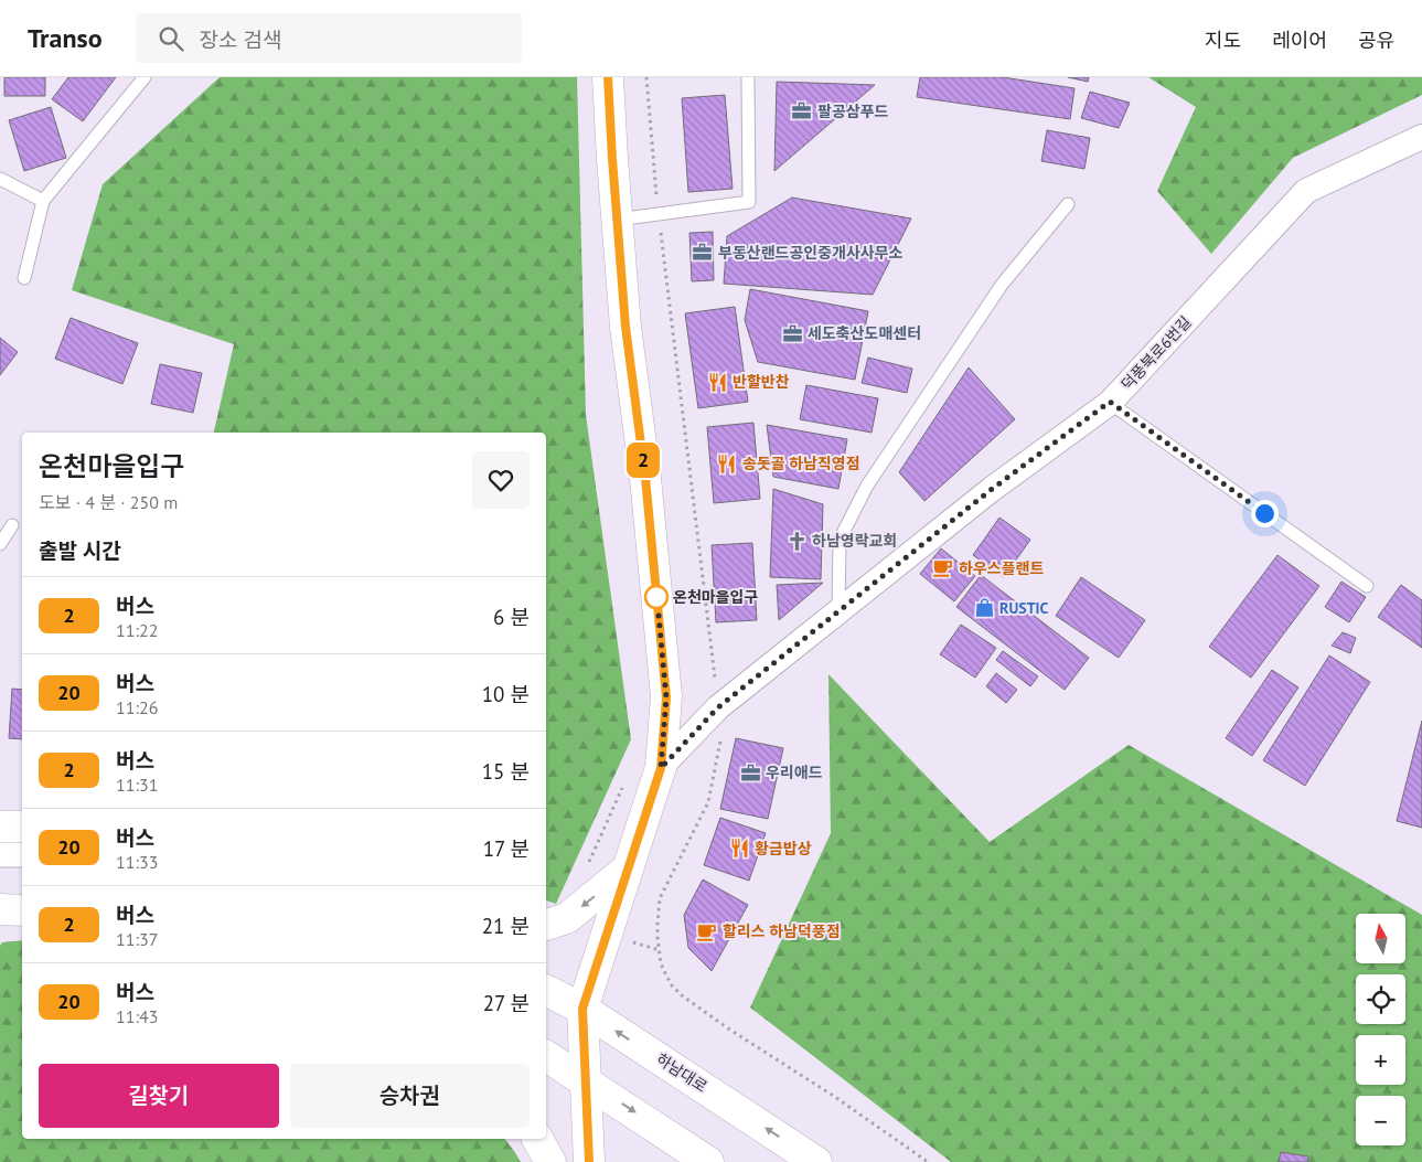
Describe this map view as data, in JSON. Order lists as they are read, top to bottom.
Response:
{
  "streets": {
    "street": ["덕풍북로6번길", "하남대로"]
  },
  "places": {
    "office": [
      "팔공삼푸드",
      "부동산랜드공인중개사사무소",
      "세도축산도매센터",
      "우리애드"
    ],
    "restaurant": ["반할반찬", "송돗골 하남직영점", "황금밥상"],
    "church": ["하남영락교회"],
    "cafe": ["하우스플랜트", "할리스 하남덕풍점"],
    "other": ["온천마을입구"],
    "shop": ["RUSTIC"]
  },
  "lines": ["bus line 2"],
  "north": "top",
  "page": {
    "header": "Transo",
    "search": "장소 검색",
    "nav": ["지도", "레이어", "공유"],
    "on_map": "2",
    "heading": [
      ["온천마을입구", "도보 · 4 분 · 250 m"],
      "출발 시간"
    ],
    "list": [
      {
        "mark": "2",
        "name": "버스",
        "note": "11:22",
        "value": "6 분"
      },
      {
        "mark": "20",
        "name": "버스",
        "note": "11:26",
        "value": "10 분"
      },
      {
        "mark": "2",
        "name": "버스",
        "note": "11:31",
        "value": "15 분"
      },
      {
        "mark": "20",
        "name": "버스",
        "note": "11:33",
        "value": "17 분"
      },
      {
        "mark": "2",
        "name": "버스",
        "note": "11:37",
        "value": "21 분"
      },
      {
        "mark": "20",
        "name": "버스",
        "note": "11:43",
        "value": "27 분"
      }
    ],
    "map_buttons": ["+", "−"],
    "buttons": ["길찾기", "승차권"]
  }
}
